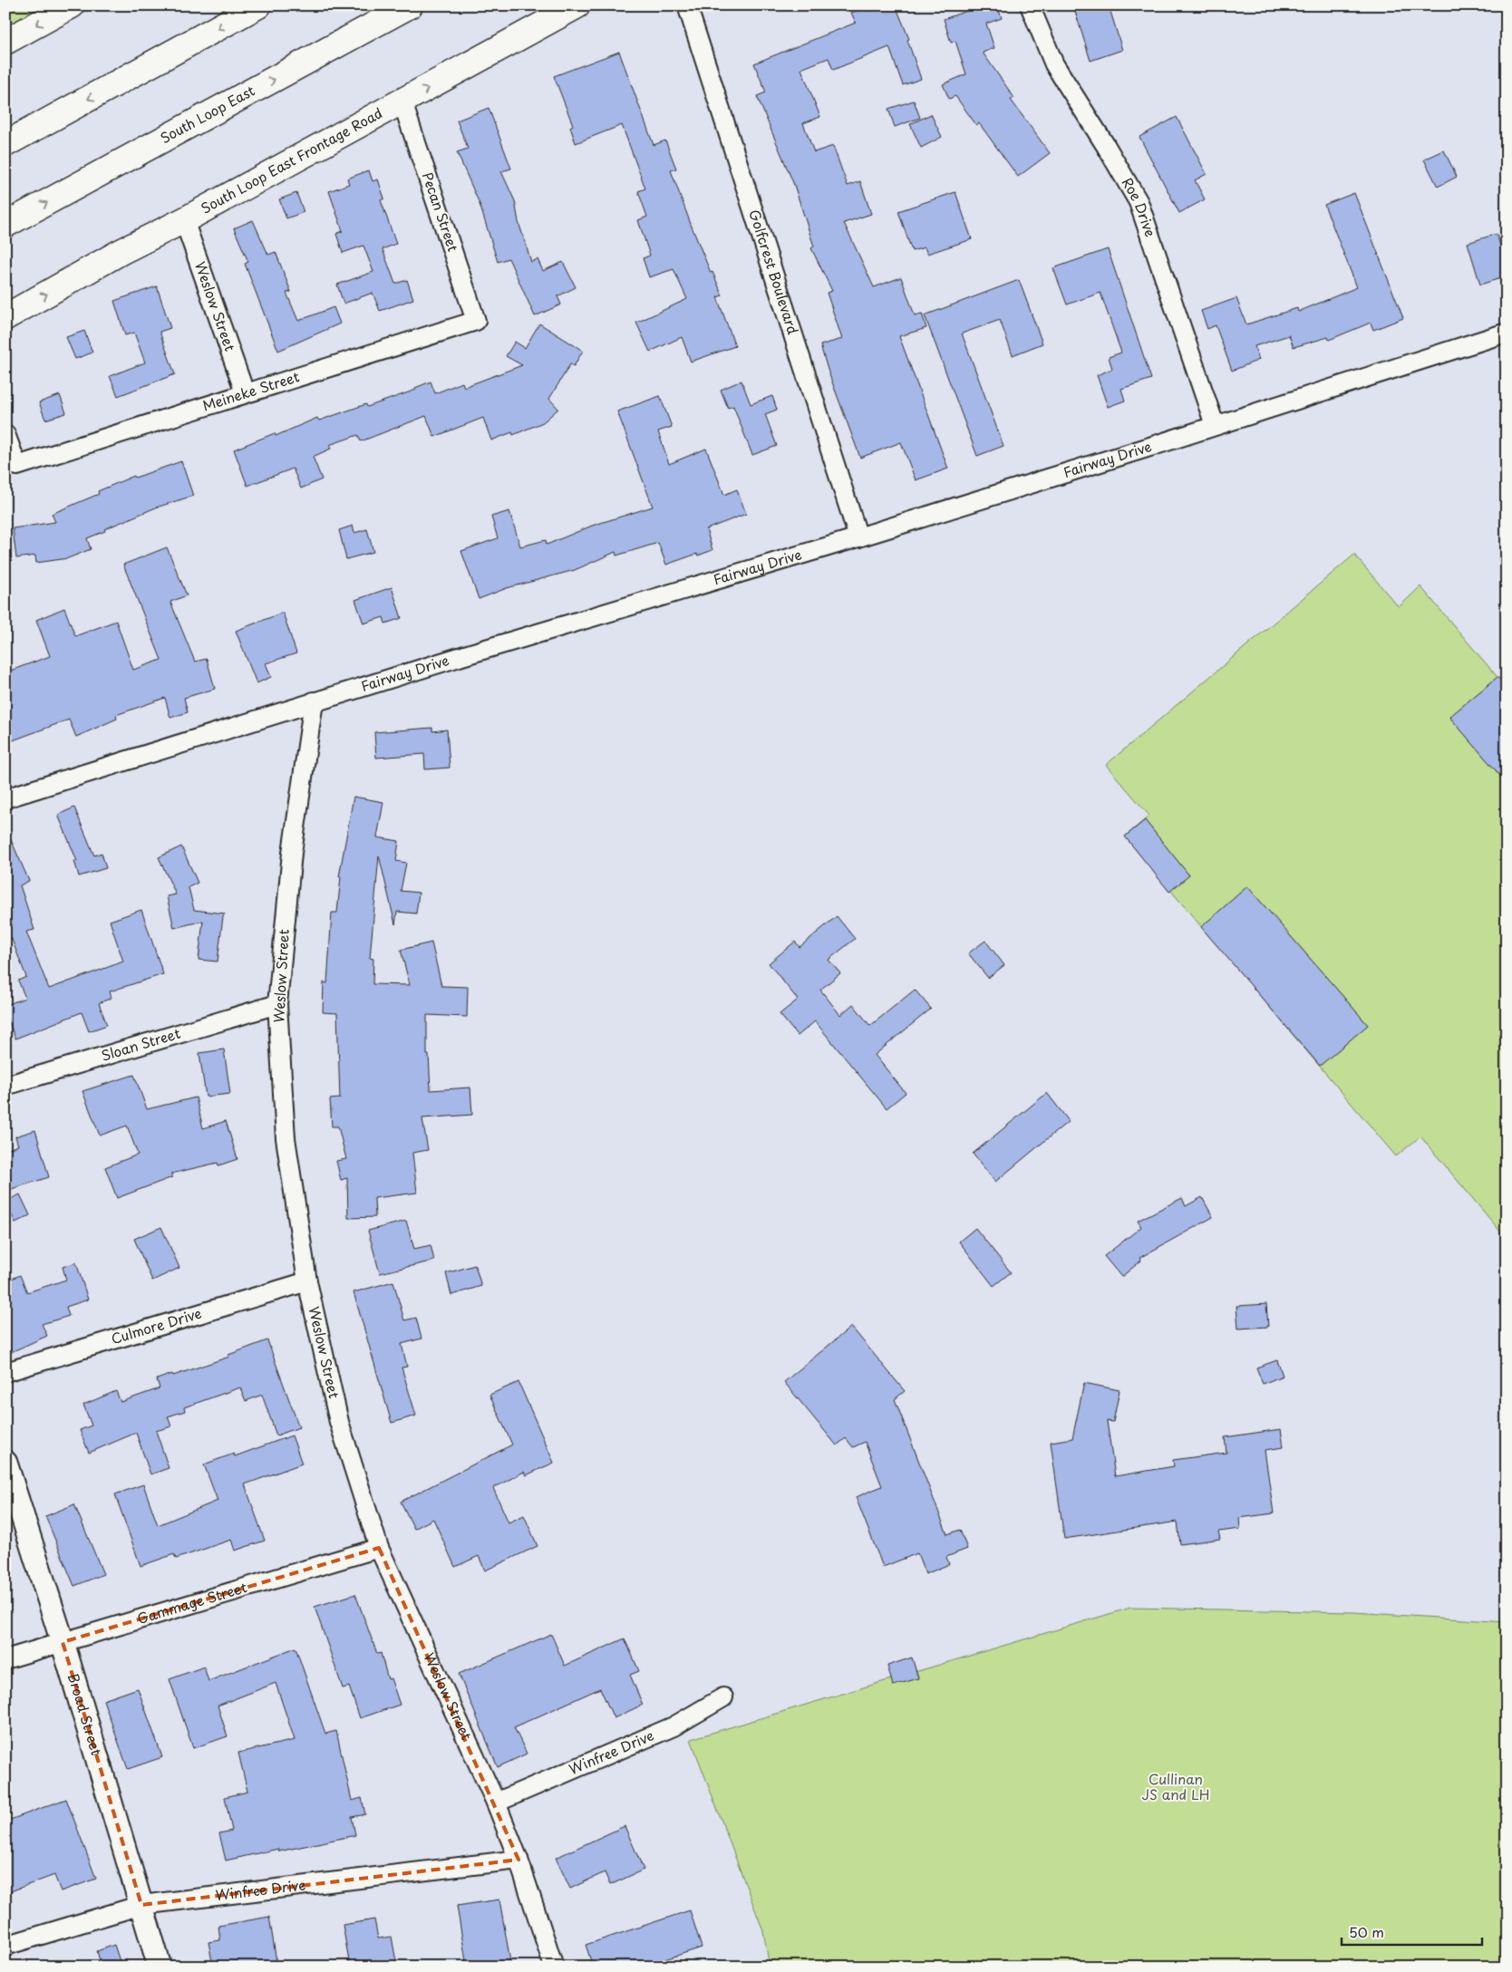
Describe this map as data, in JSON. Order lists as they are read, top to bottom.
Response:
{
  "streets": {
    "main road": ["South Loop East", "South Loop East Frontage Road"],
    "street": [
      "Roe Drive",
      "Pecan Street",
      "Golfcrest Boulevard",
      "Weslow Street",
      "Meineke Street",
      "Fairway Drive",
      "Sloan Street",
      "Culmore Drive",
      "Gammage Street",
      "Broad Street",
      "Winfree Drive"
    ]
  },
  "crossings": [
    ["South Loop East Frontage Road", "Pecan Street"],
    ["South Loop East Frontage Road", "Weslow Street"],
    ["Roe Drive", "Fairway Drive"],
    ["Pecan Street", "Meineke Street"],
    ["Golfcrest Boulevard", "Fairway Drive"],
    ["Weslow Street", "Meineke Street"],
    ["Weslow Street", "Fairway Drive"],
    ["Weslow Street", "Sloan Street"],
    ["Weslow Street", "Culmore Drive"],
    ["Weslow Street", "Gammage Street"],
    ["Weslow Street", "Winfree Drive"],
    ["Gammage Street", "Broad Street"],
    ["Broad Street", "Winfree Drive"]
  ],
  "parks": ["Cullinan JS and LH"],
  "scale_bar": "50 m"
}
